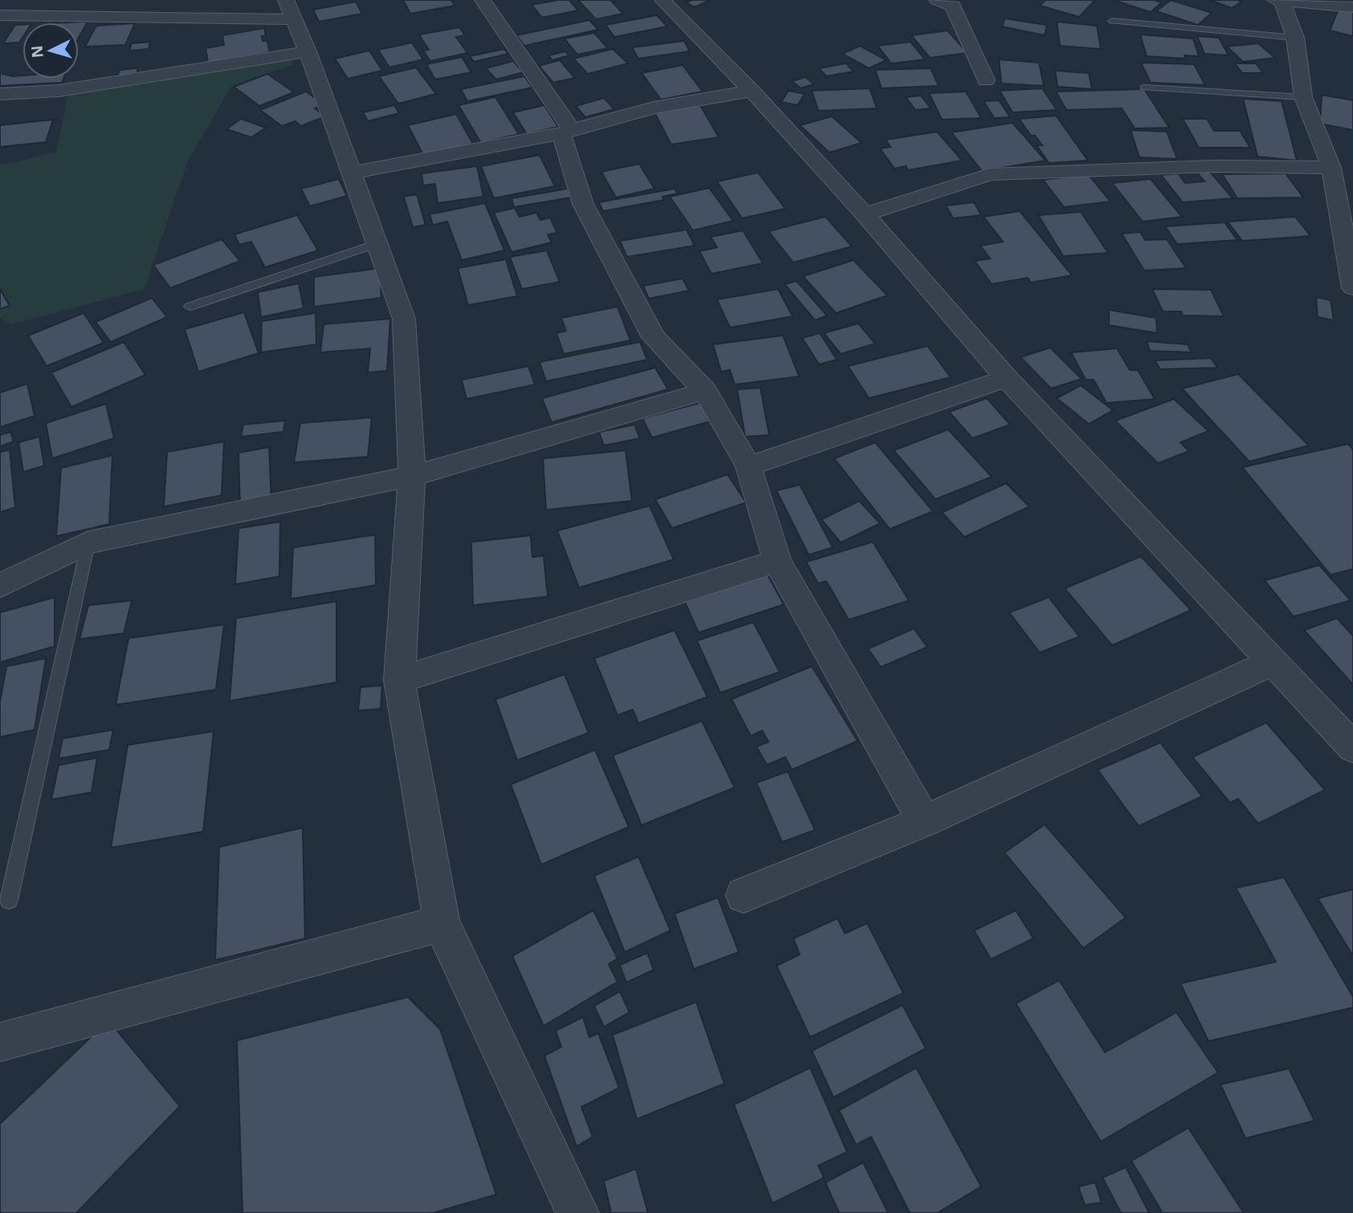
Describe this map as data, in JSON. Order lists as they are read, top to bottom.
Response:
{
  "north": "left"
}
